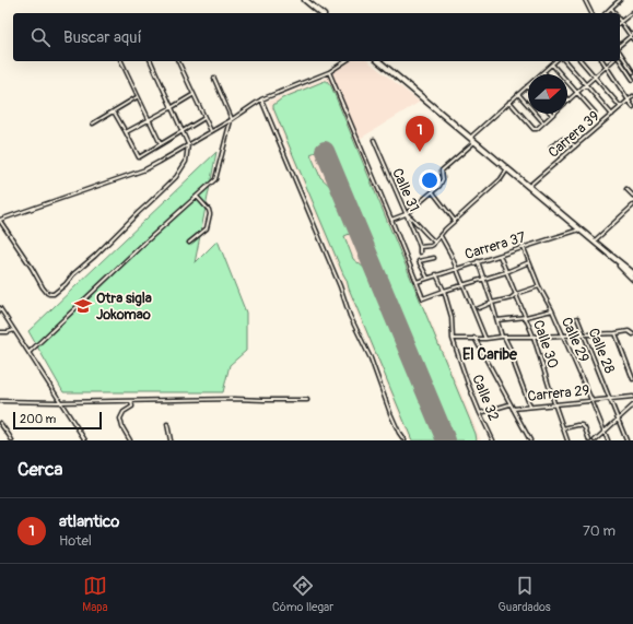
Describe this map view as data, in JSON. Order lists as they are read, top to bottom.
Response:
{
  "streets": {
    "street": [
      "Carrera 39",
      "Calle 31",
      "Carrera 37",
      "Calle 29",
      "Calle 30",
      "Calle 28",
      "Carrera 29",
      "Calle 32"
    ]
  },
  "crossings": [
    ["Carrera 37", "Calle 29"],
    ["Carrera 37", "Calle 30"],
    ["Carrera 37", "Calle 32"],
    ["Calle 29", "Carrera 29"],
    ["Calle 30", "Carrera 29"],
    ["Calle 28", "Carrera 29"]
  ],
  "districts": ["El Caribe"],
  "places": {
    "school or university": ["Otra sigla Jokomao"]
  },
  "scale_bar": "200 m",
  "north": "right",
  "page": {
    "search": "Buscar aquí",
    "pins": "1",
    "scale": "200 m",
    "heading": "Cerca",
    "list": [
      {
        "mark": "1",
        "name": "atlantico",
        "note": "Hotel",
        "value": "70 m"
      }
    ],
    "nav": ["Mapa", "Cómo llegar", "Guardados"]
  }
}
